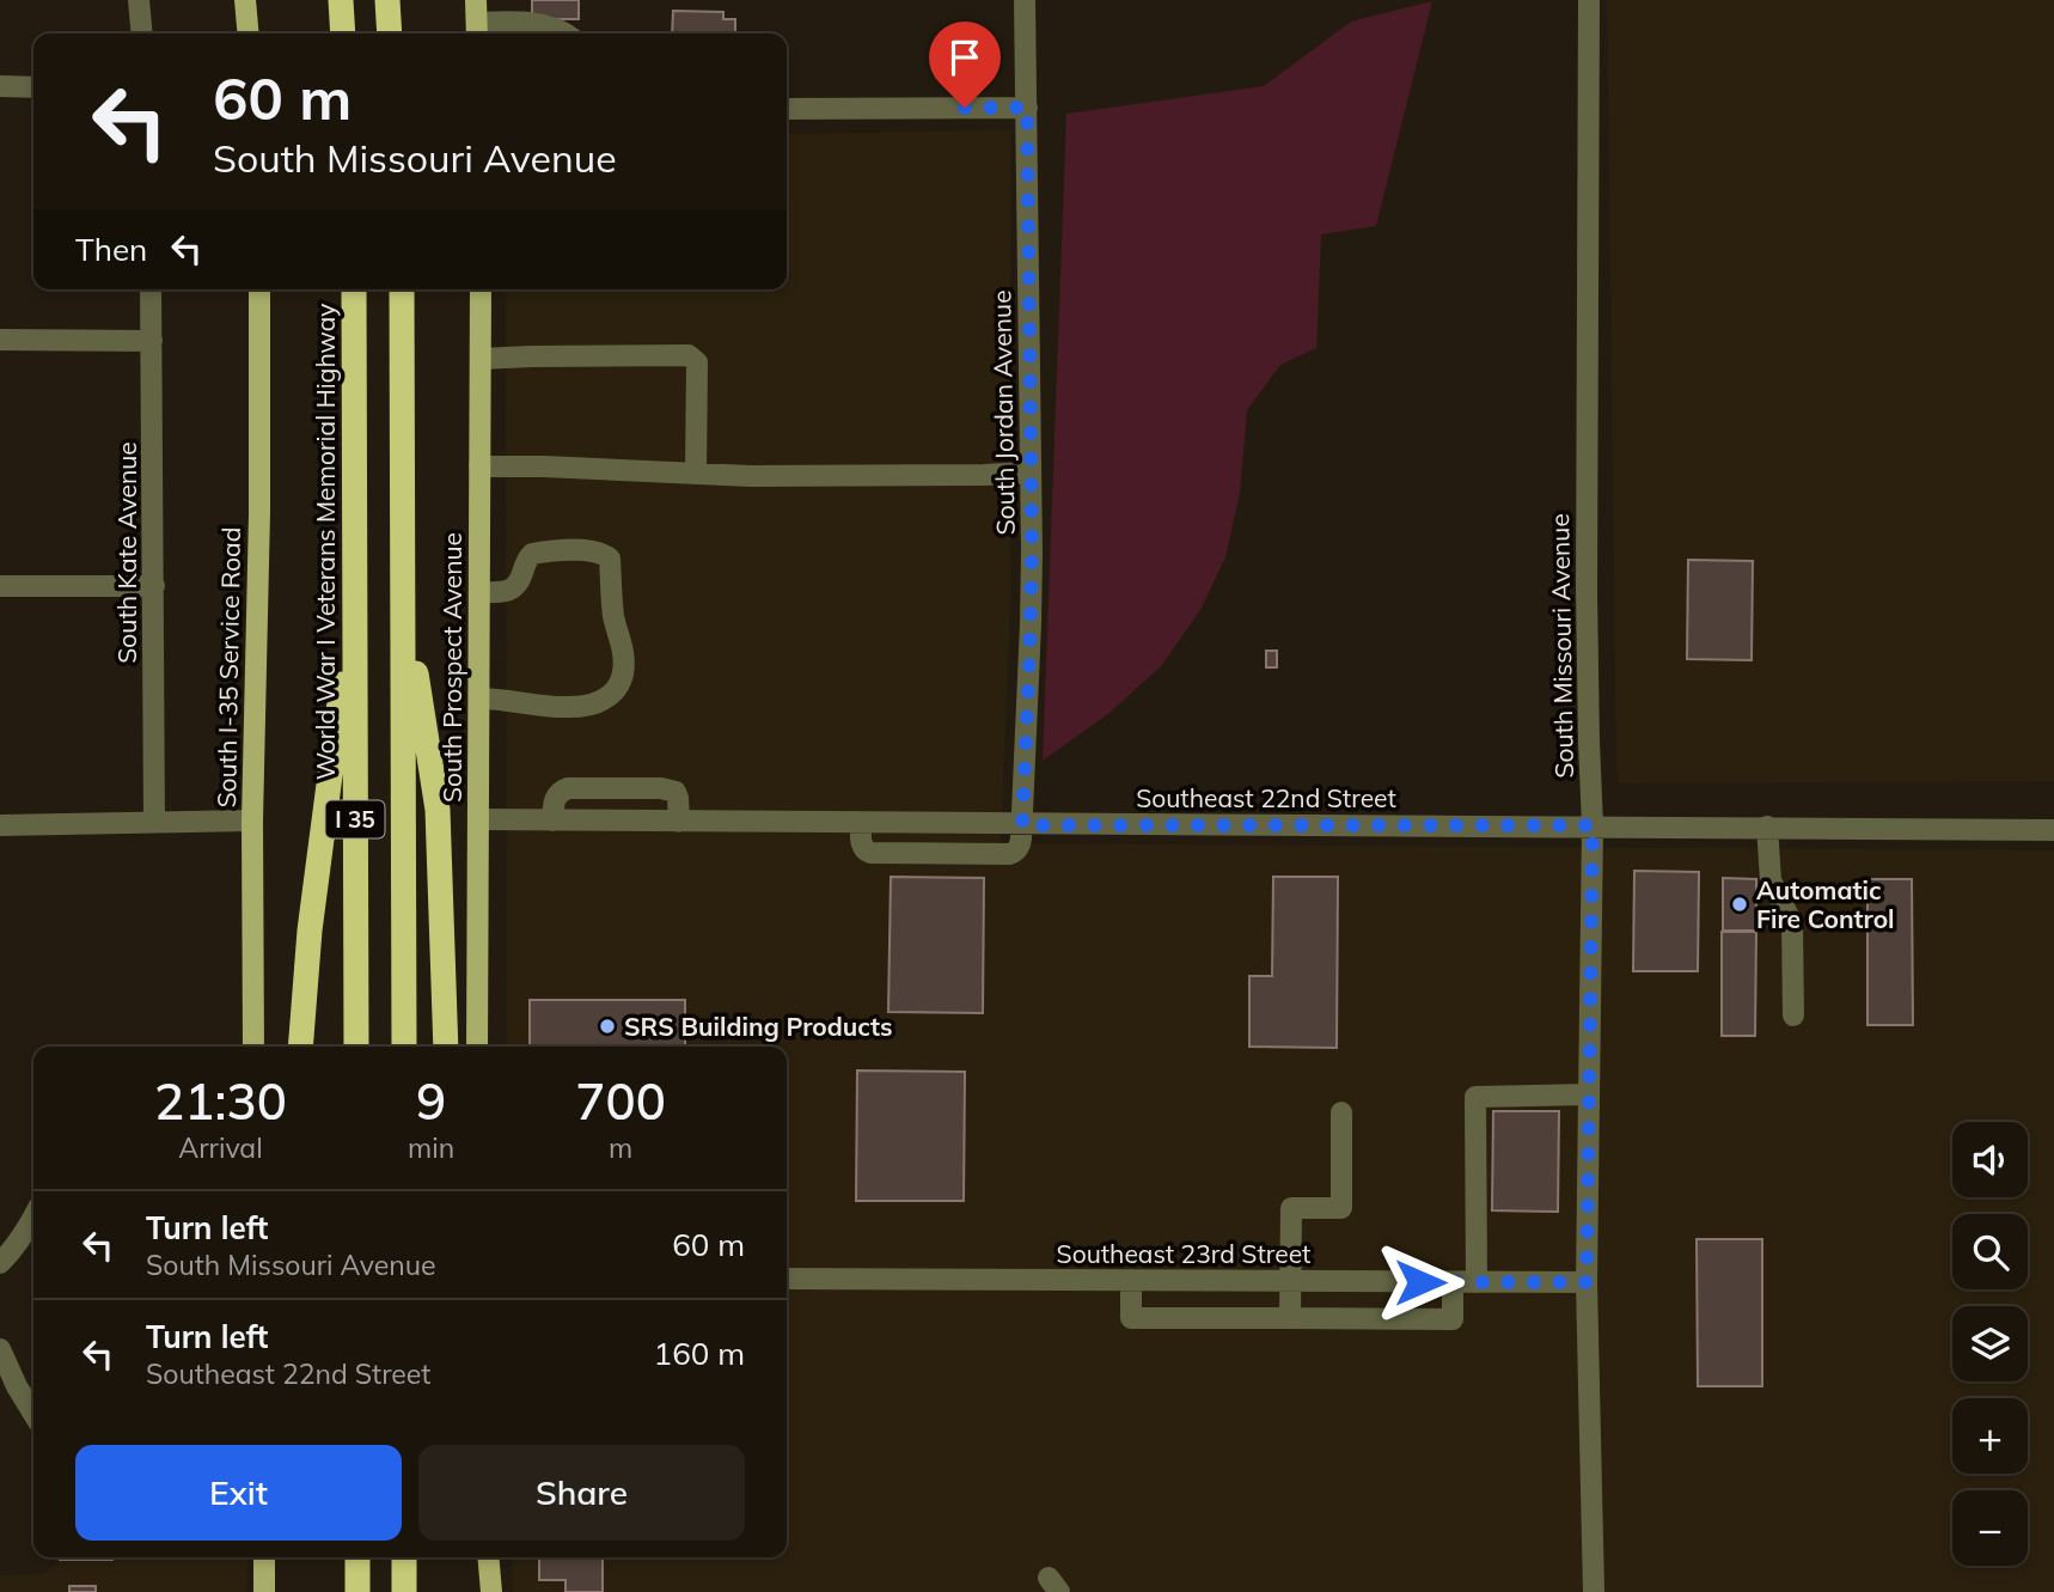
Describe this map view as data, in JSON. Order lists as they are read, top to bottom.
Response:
{
  "streets": {
    "highway": ["World War I Veterans Memorial Highway", "I 35"],
    "main road": ["South I-35 Service Road", "South Prospect Avenue"],
    "street": [
      "South Jordan Avenue",
      "South Kate Avenue",
      "South Missouri Avenue",
      "Southeast 22nd Street",
      "Southeast 23rd Street"
    ]
  },
  "crossings": [
    ["South Jordan Avenue", "Southeast 22nd Street"],
    ["South Missouri Avenue", "Southeast 22nd Street"],
    ["South Missouri Avenue", "Southeast 23rd Street"],
    ["South Prospect Avenue", "Southeast 22nd Street"]
  ],
  "places": ["Automatic Fire Control", "SRS Building Products"],
  "page": {
    "turn": ["60 m", "South Missouri Avenue"],
    "then": "Then",
    "eta": [
      "21:30",
      "Arrival",
      "9",
      "min",
      "700",
      "m"
    ],
    "map_buttons": ["+", "−"],
    "list": [
      {
        "name": "Turn left",
        "note": "South Missouri Avenue",
        "value": "60 m"
      },
      {
        "name": "Turn left",
        "note": "Southeast 22nd Street",
        "value": "160 m"
      }
    ],
    "buttons": ["Exit", "Share"]
  }
}
